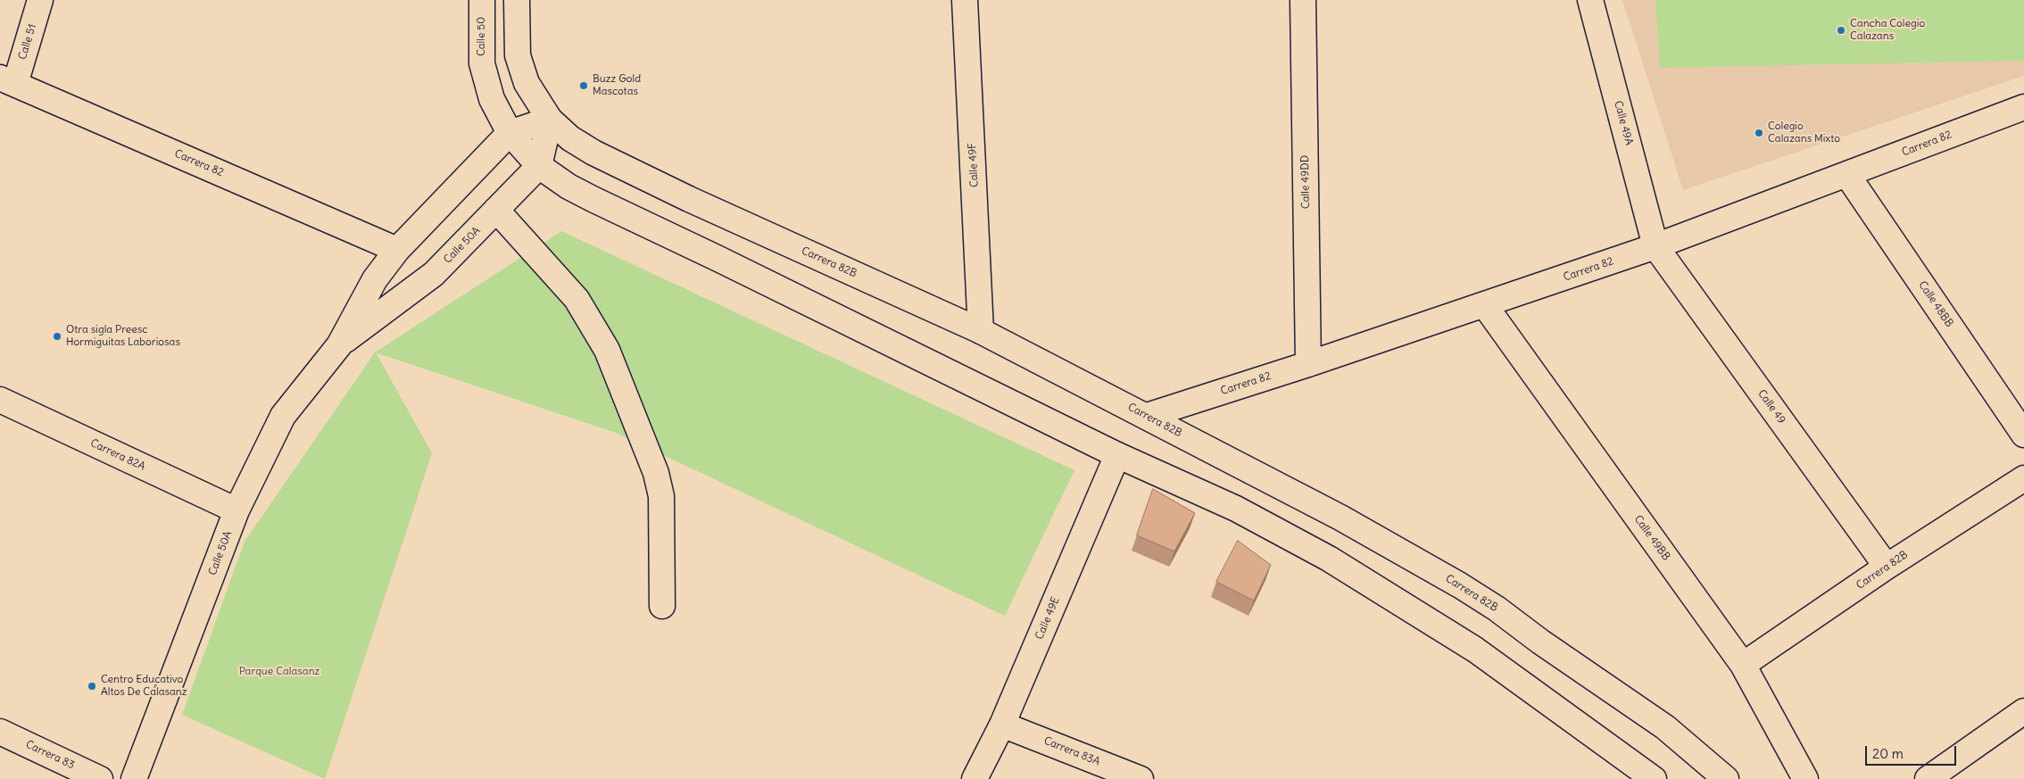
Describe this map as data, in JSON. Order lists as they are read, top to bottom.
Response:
{
  "streets": {
    "street": [
      "Calle 50",
      "Calle 51",
      "Calle 49A",
      "Carrera 82",
      "Calle 49F",
      "Calle 49DD",
      "Calle 50A",
      "Carrera 82B",
      "Calle 48BB",
      "Calle 49",
      "Carrera 82A",
      "Calle 49BB",
      "Calle 49E",
      "Carrera 83A",
      "Carrera 83"
    ]
  },
  "crossings": [
    ["Calle 50", "Calle 50A"],
    ["Calle 51", "Carrera 82"],
    ["Calle 49A", "Carrera 82"],
    ["Calle 49A", "Calle 49"],
    ["Carrera 82", "Calle 49DD"],
    ["Carrera 82", "Calle 50A"],
    ["Carrera 82", "Carrera 82B"],
    ["Carrera 82", "Calle 48BB"],
    ["Carrera 82", "Calle 49"],
    ["Carrera 82", "Calle 49BB"],
    ["Calle 49F", "Carrera 82B"],
    ["Calle 50A", "Carrera 82A"],
    ["Carrera 82B", "Calle 49"],
    ["Carrera 82B", "Calle 49BB"],
    ["Calle 49E", "Carrera 83A"]
  ],
  "parks": ["Parque Calasanz"],
  "places": [
    "Cancha Colegio Calazans",
    "Buzz Gold Mascotas",
    "Colegio Calazans Mixto",
    "Otra sigla Preesc Hormiguitas Laboriosas",
    "Centro Educativo Altos De Calasanz"
  ],
  "scale_bar": "20 m"
}
